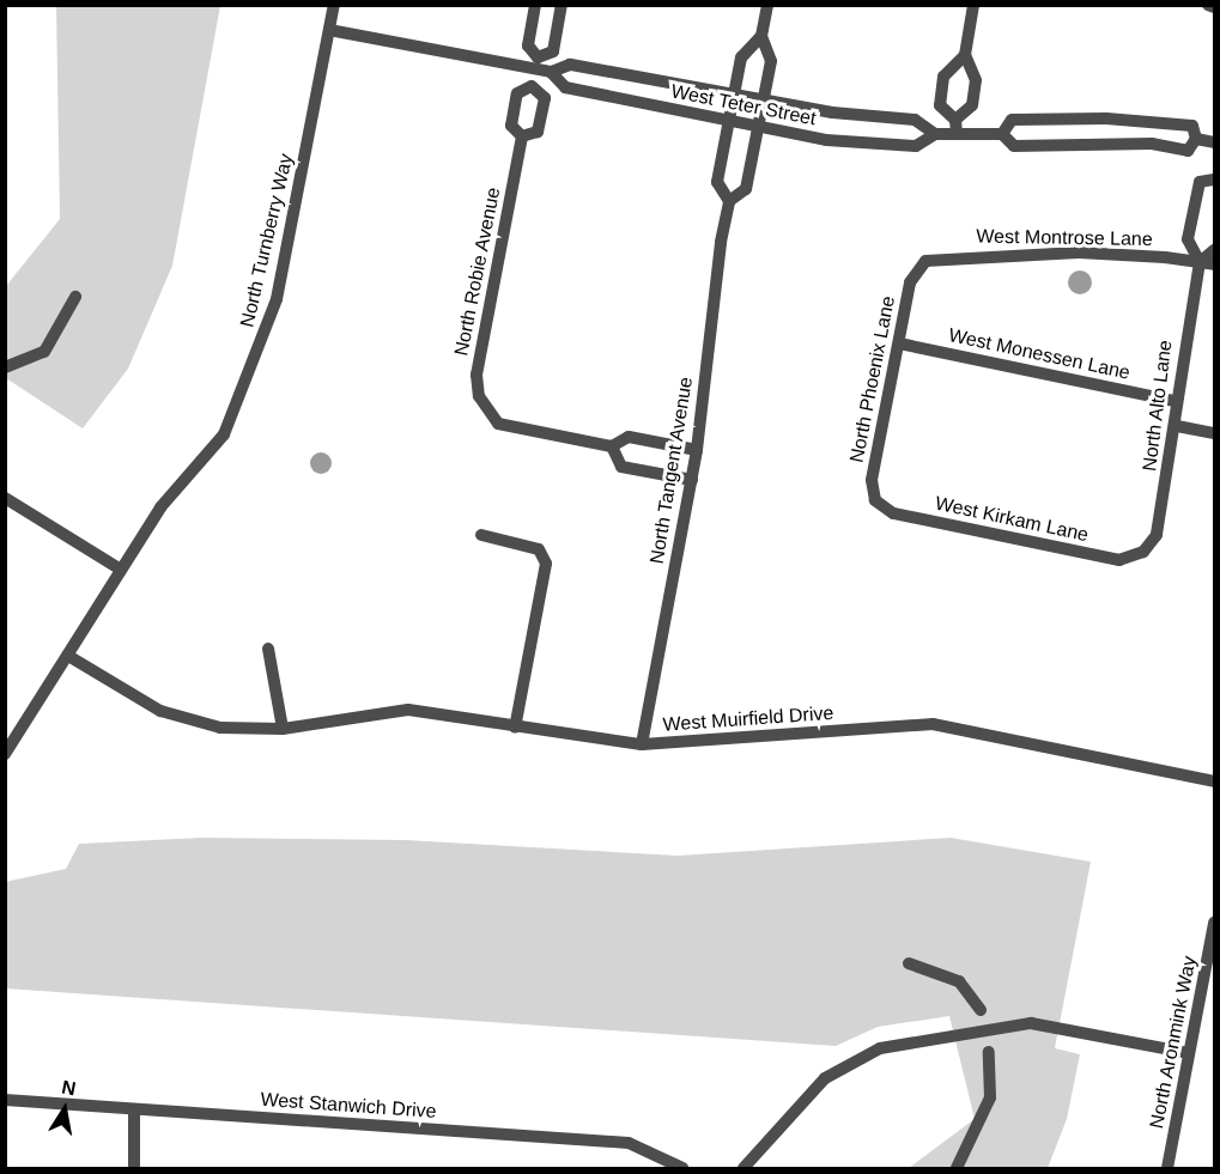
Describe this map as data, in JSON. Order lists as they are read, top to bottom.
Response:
{
  "streets": {
    "street": [
      "West Teter Street",
      "West Montrose Lane",
      "North Turnberry Way",
      "North Robie Avenue",
      "West Monessen Lane",
      "North Phoenix Lane",
      "North Alto Lane",
      "North Tangent Avenue",
      "West Kirkam Lane",
      "West Muirfield Drive",
      "North Aronmink Way",
      "West Stanwich Drive"
    ]
  },
  "crossings": [
    ["West Teter Street", "North Turnberry Way"],
    ["West Teter Street", "North Robie Avenue"],
    ["West Teter Street", "North Tangent Avenue"],
    ["West Montrose Lane", "North Phoenix Lane"],
    ["West Montrose Lane", "North Alto Lane"],
    ["North Turnberry Way", "West Muirfield Drive"],
    ["West Monessen Lane", "North Phoenix Lane"],
    ["West Monessen Lane", "North Alto Lane"],
    ["North Phoenix Lane", "West Kirkam Lane"],
    ["North Alto Lane", "West Kirkam Lane"],
    ["North Tangent Avenue", "West Muirfield Drive"]
  ],
  "north": "top"
}
